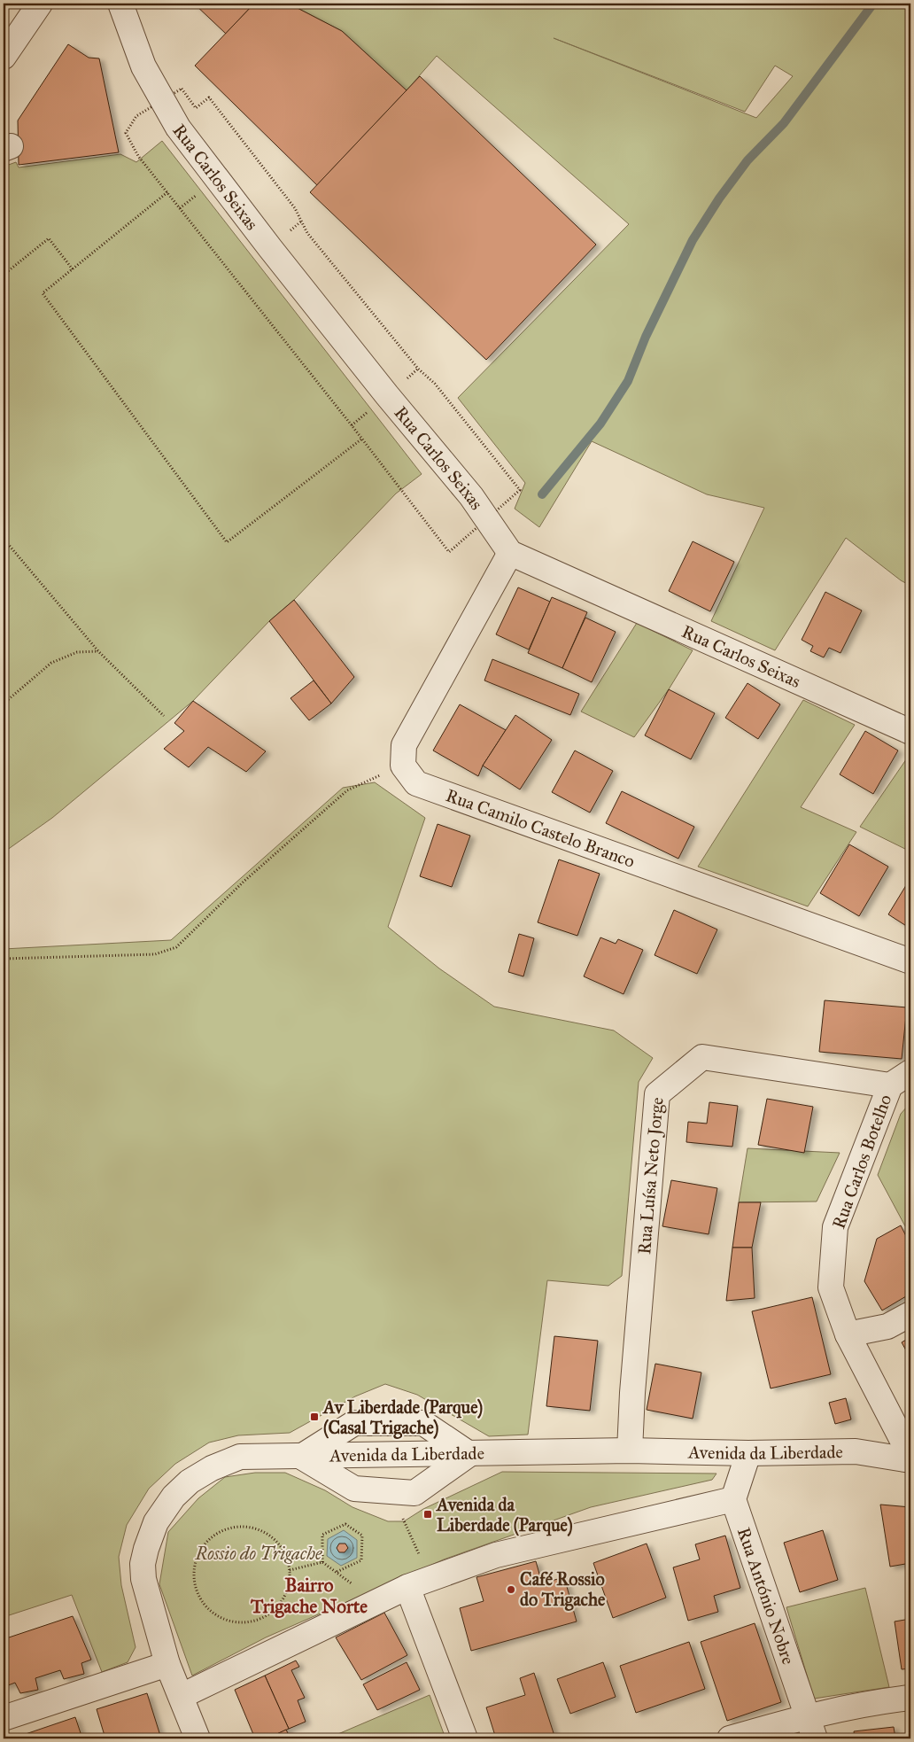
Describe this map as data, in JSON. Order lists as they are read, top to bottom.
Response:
{
  "streets": {
    "street": [
      "Rua Carlos Seixas",
      "Rua Camilo Castelo Branco",
      "Rua Carlos Botelho",
      "Rua Luísa Neto Jorge",
      "Avenida da Liberdade",
      "Rua António Nobre"
    ]
  },
  "crossings": [
    ["Rua Carlos Botelho", "Rua Luísa Neto Jorge"],
    ["Rua Luísa Neto Jorge", "Avenida da Liberdade"]
  ],
  "districts": ["Bairro Trigache Norte"],
  "parks": ["Rossio do Trigache"],
  "places": {
    "transit": ["Av Liberdade (Parque) (Casal Trigache)", "Avenida da Liberdade (Parque)"],
    "other": ["Café Rossio do Trigache"]
  }
}
